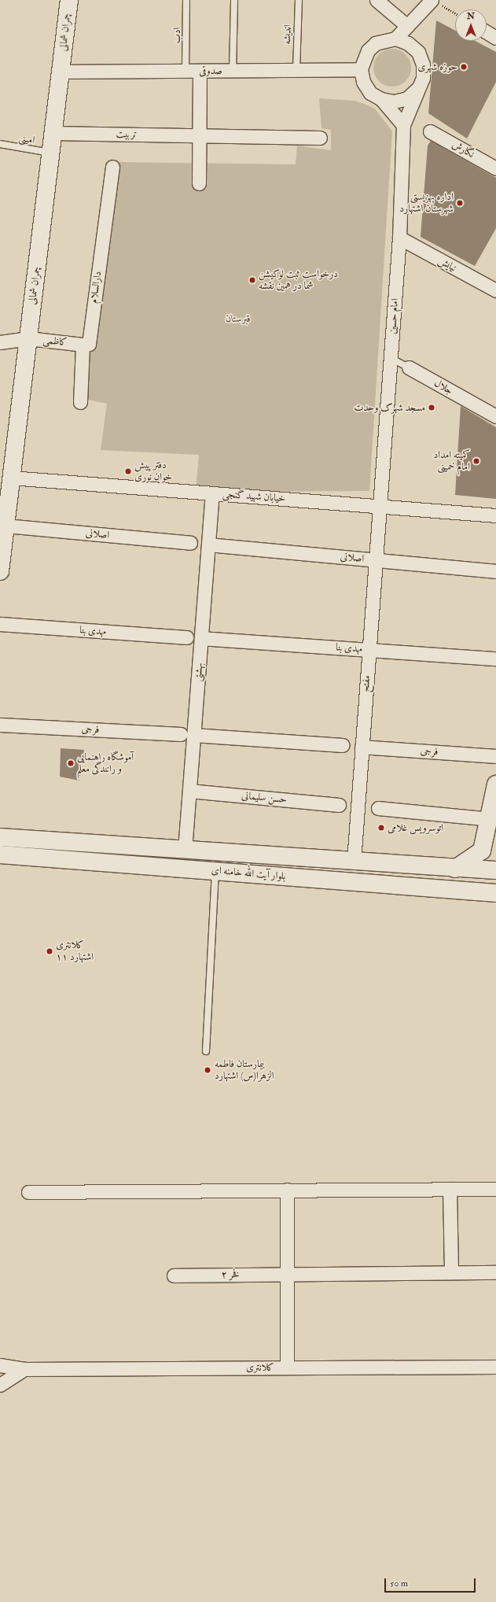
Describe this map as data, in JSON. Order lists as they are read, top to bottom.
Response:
{
  "streets": {
    "main road": ["چمران شمالی", "بلوار آیت الله خامنه ای"],
    "street": [
      "صدوقی",
      "تربیت",
      "نگارش",
      "نیایش",
      "دارالسلام",
      "امام حسین",
      "کاظمی",
      "جلال",
      "خیابان شهید گنجی",
      "اصلانی",
      "مهدی بنا",
      "بهشتی",
      "مفتح",
      "فرجی",
      "حسن سلیمانی",
      "فخر ۲",
      "کلانتری"
    ],
    "lane": ["اندیشه", "ادب", "امینی"]
  },
  "crossings": [
    ["چمران شمالی", "صدوقی"],
    ["چمران شمالی", "تربیت"],
    ["چمران شمالی", "امینی"],
    ["چمران شمالی", "کاظمی"],
    ["چمران شمالی", "خیابان شهید گنجی"],
    ["چمران شمالی", "اصلانی"],
    ["اندیشه", "صدوقی"],
    ["ادب", "صدوقی"],
    ["صدوقی", "امام حسین"],
    ["نیایش", "امام حسین"],
    ["دارالسلام", "کاظمی"],
    ["امام حسین", "جلال"],
    ["امام حسین", "خیابان شهید گنجی"],
    ["امام حسین", "مفتح"],
    ["خیابان شهید گنجی", "بهشتی"],
    ["خیابان شهید گنجی", "مفتح"],
    ["اصلانی", "بهشتی"],
    ["اصلانی", "مفتح"],
    ["مهدی بنا", "بهشتی"],
    ["مهدی بنا", "مفتح"],
    ["بهشتی", "فرجی"],
    ["بهشتی", "حسن سلیمانی"],
    ["بهشتی", "بلوار آیت الله خامنه ای"],
    ["مفتح", "فرجی"],
    ["مفتح", "بلوار آیت الله خامنه ای"]
  ],
  "parks": ["قبرستان"],
  "places": [
    "حوزه شهری",
    "اداره بهزیستی شهرستان اشتهارد",
    "درخواست ثبت لوکیشن شما در همین نقشه",
    "مسجد شهرک وحدت",
    "کمیته امداد امام خمینی",
    "دفتر پیش خوان نوری",
    "آموشگاه راهنمایی و رانندگی معلم",
    "اتوسرویس غلامی",
    "کلانتری ۱۱ اشتهارد",
    "بیمارستان فاطمه الزهرا(س) اشتهارد"
  ],
  "scale_bar": "50 m",
  "north": "top"
}
